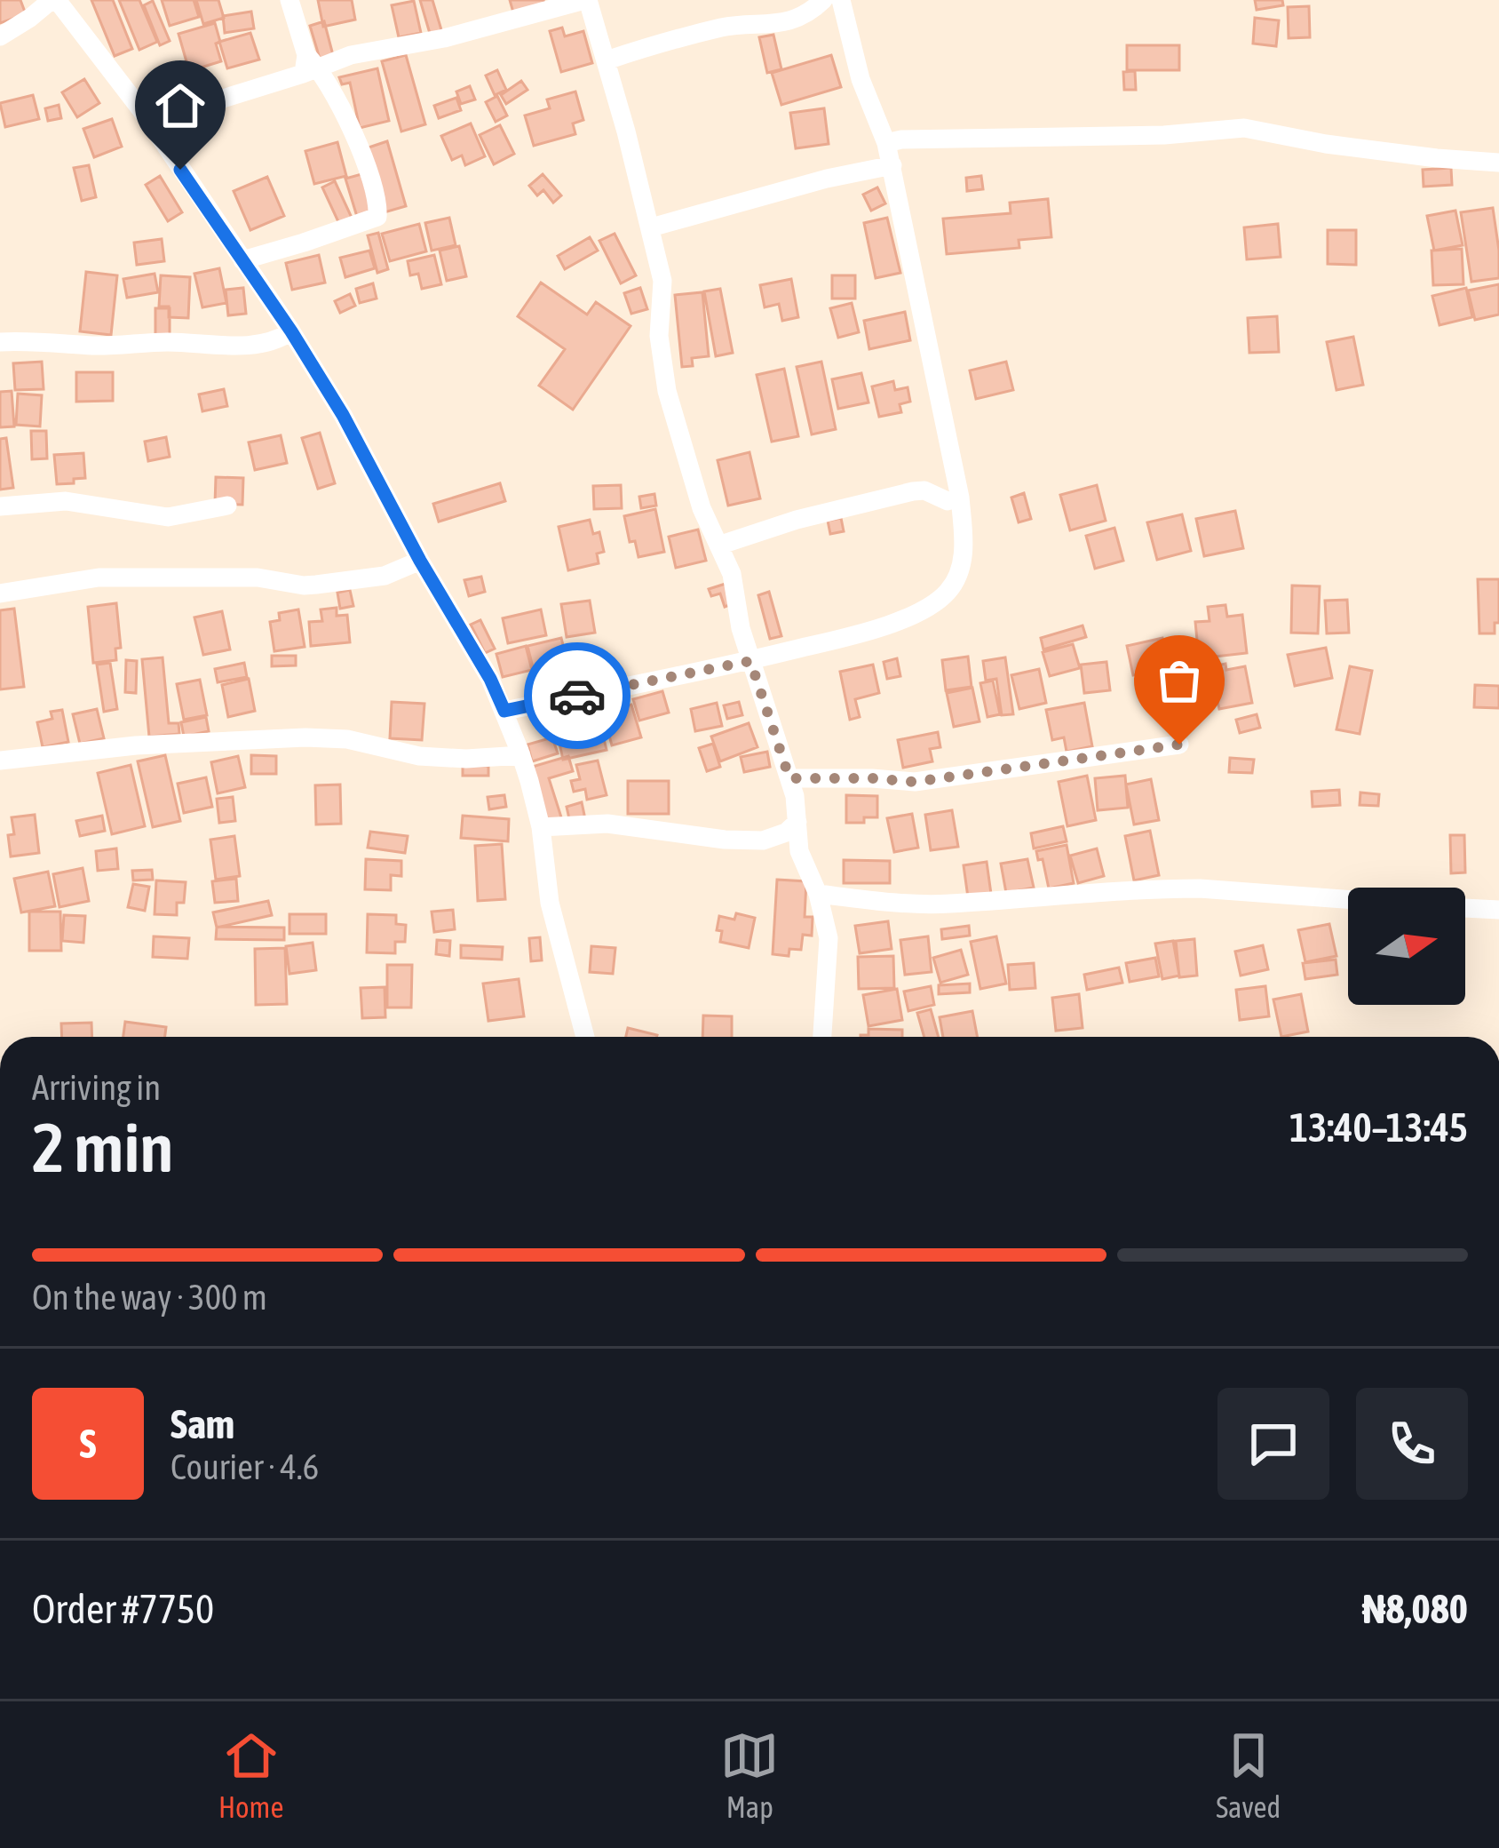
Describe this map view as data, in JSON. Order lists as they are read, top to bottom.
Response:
{
  "north": "right",
  "page": {
    "heading": ["2 min", "Arriving in", "13:40–13:45"],
    "panel": [
      "Sam",
      "Courier · 4.6",
      "Order #7750",
      "₦8,080"
    ],
    "bar": "On the way · 300 m",
    "round": "S",
    "tabs": ["Home", "Map", "Saved"]
  }
}
